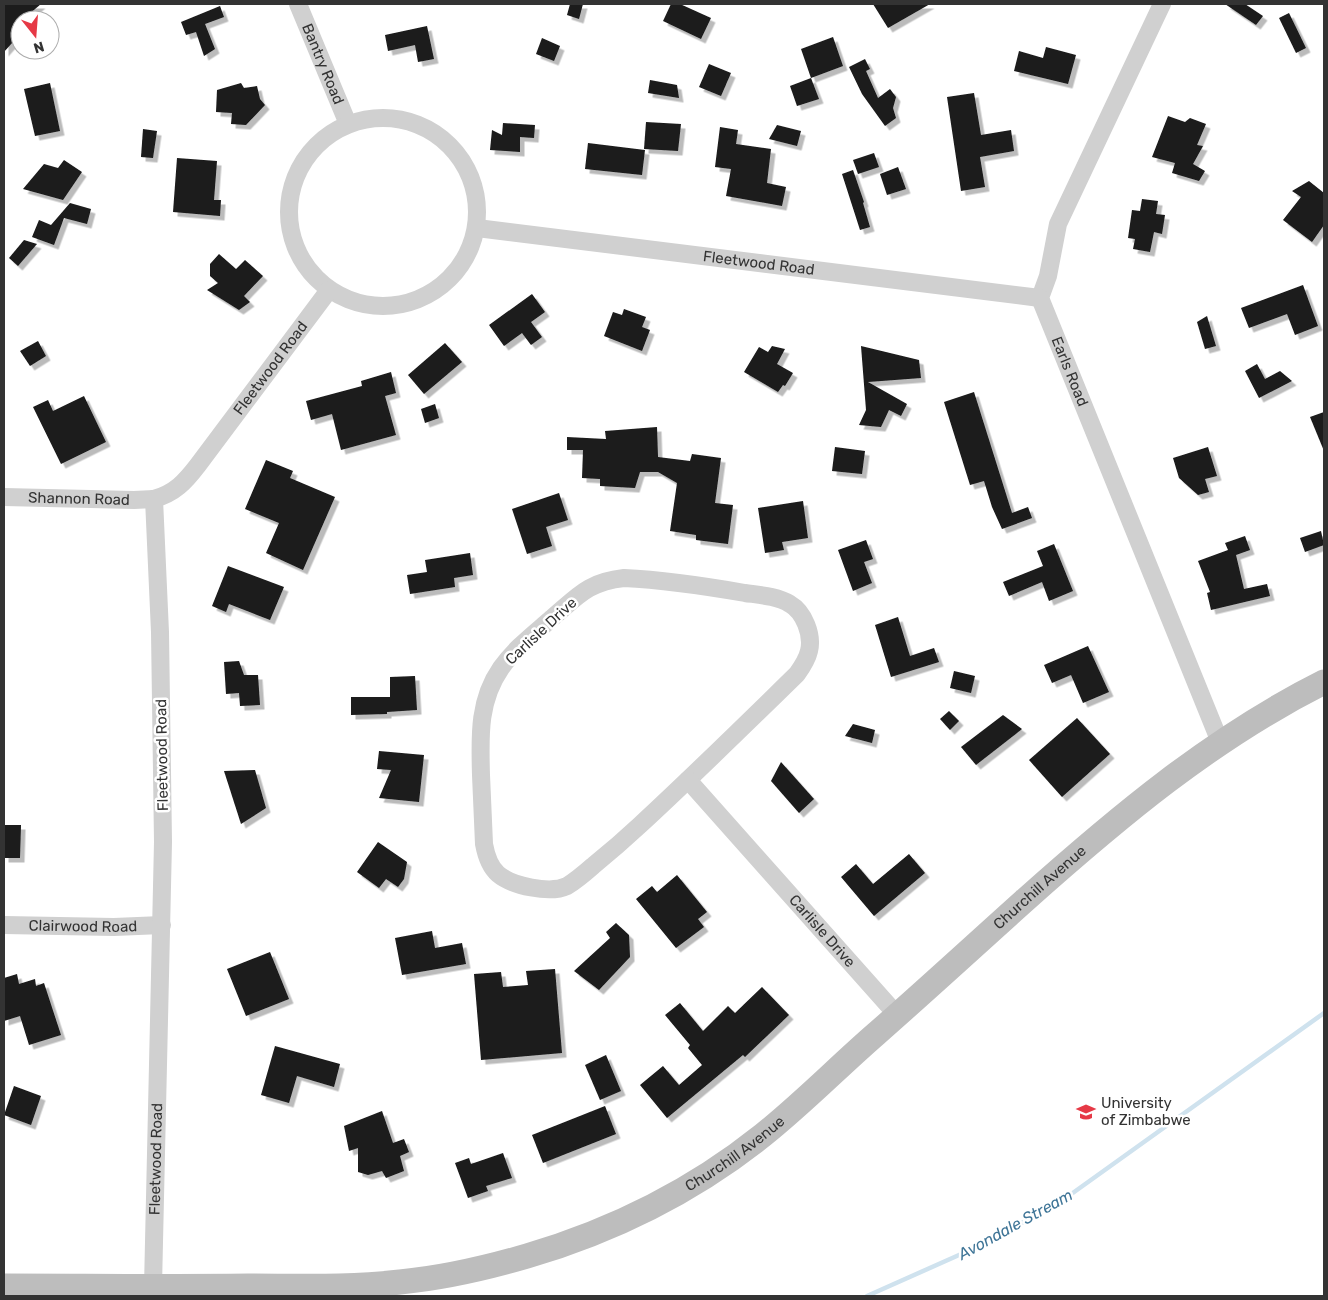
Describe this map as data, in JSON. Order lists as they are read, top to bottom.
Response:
{
  "streets": {
    "main road": ["Churchill Avenue"],
    "street": [
      "Bantry Road",
      "Fleetwood Road",
      "Earls Road",
      "Shannon Road",
      "Carlisle Drive",
      "Clairwood Road"
    ]
  },
  "crossings": [
    ["Fleetwood Road", "Earls Road"],
    ["Fleetwood Road", "Shannon Road"],
    ["Fleetwood Road", "Churchill Avenue"],
    ["Fleetwood Road", "Clairwood Road"],
    ["Earls Road", "Churchill Avenue"],
    ["Carlisle Drive", "Churchill Avenue"]
  ],
  "water": ["Avondale Stream"],
  "places": {
    "school or university": ["University of Zimbabwe"]
  },
  "north": "bottom"
}
